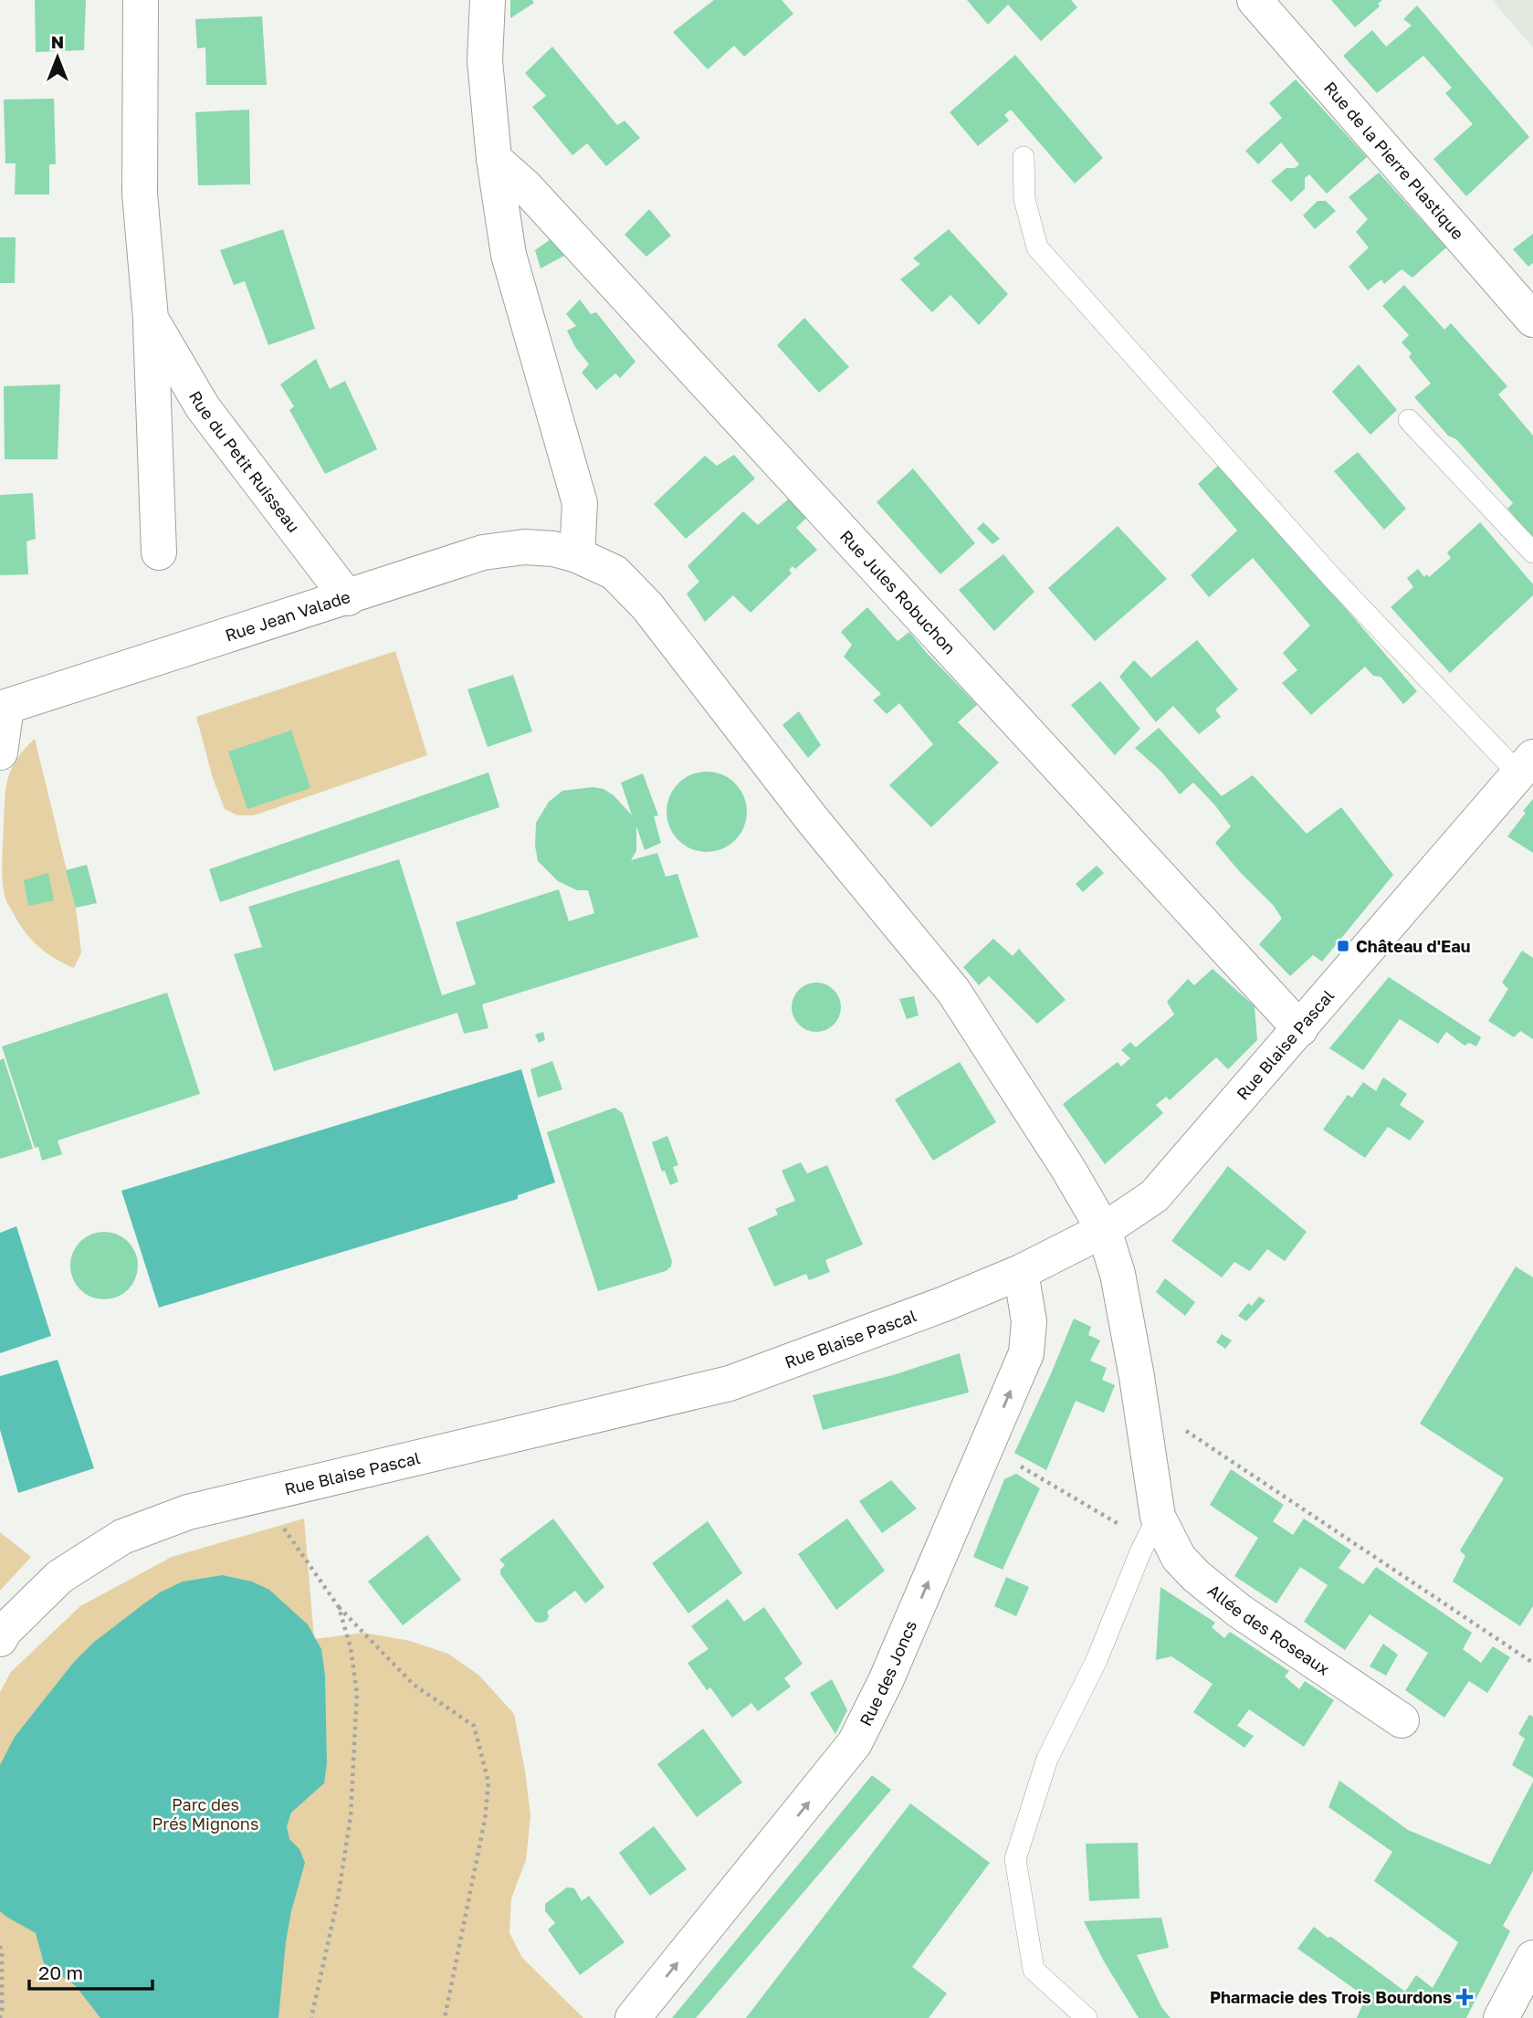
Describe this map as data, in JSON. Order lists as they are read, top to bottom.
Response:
{
  "streets": {
    "street": [
      "Rue de la Pierre Plastique",
      "Rue du Petit Ruisseau",
      "Rue Jules Robuchon",
      "Rue Jean Valade",
      "Rue Blaise Pascal",
      "Allée des Roseaux",
      "Rue des Joncs"
    ]
  },
  "crossings": [
    ["Rue du Petit Ruisseau", "Rue Jean Valade"],
    ["Rue Jules Robuchon", "Rue Blaise Pascal"],
    ["Rue Jean Valade", "Rue Blaise Pascal"],
    ["Rue Jean Valade", "Allée des Roseaux"],
    ["Rue Blaise Pascal", "Allée des Roseaux"],
    ["Rue Blaise Pascal", "Rue des Joncs"]
  ],
  "one_way": ["Rue des Joncs"],
  "parks": ["Parc des Prés Mignons"],
  "places": {
    "transit": ["Château d'Eau"],
    "health": ["Pharmacie des Trois Bourdons"]
  },
  "scale_bar": "20 m",
  "north": "top"
}
